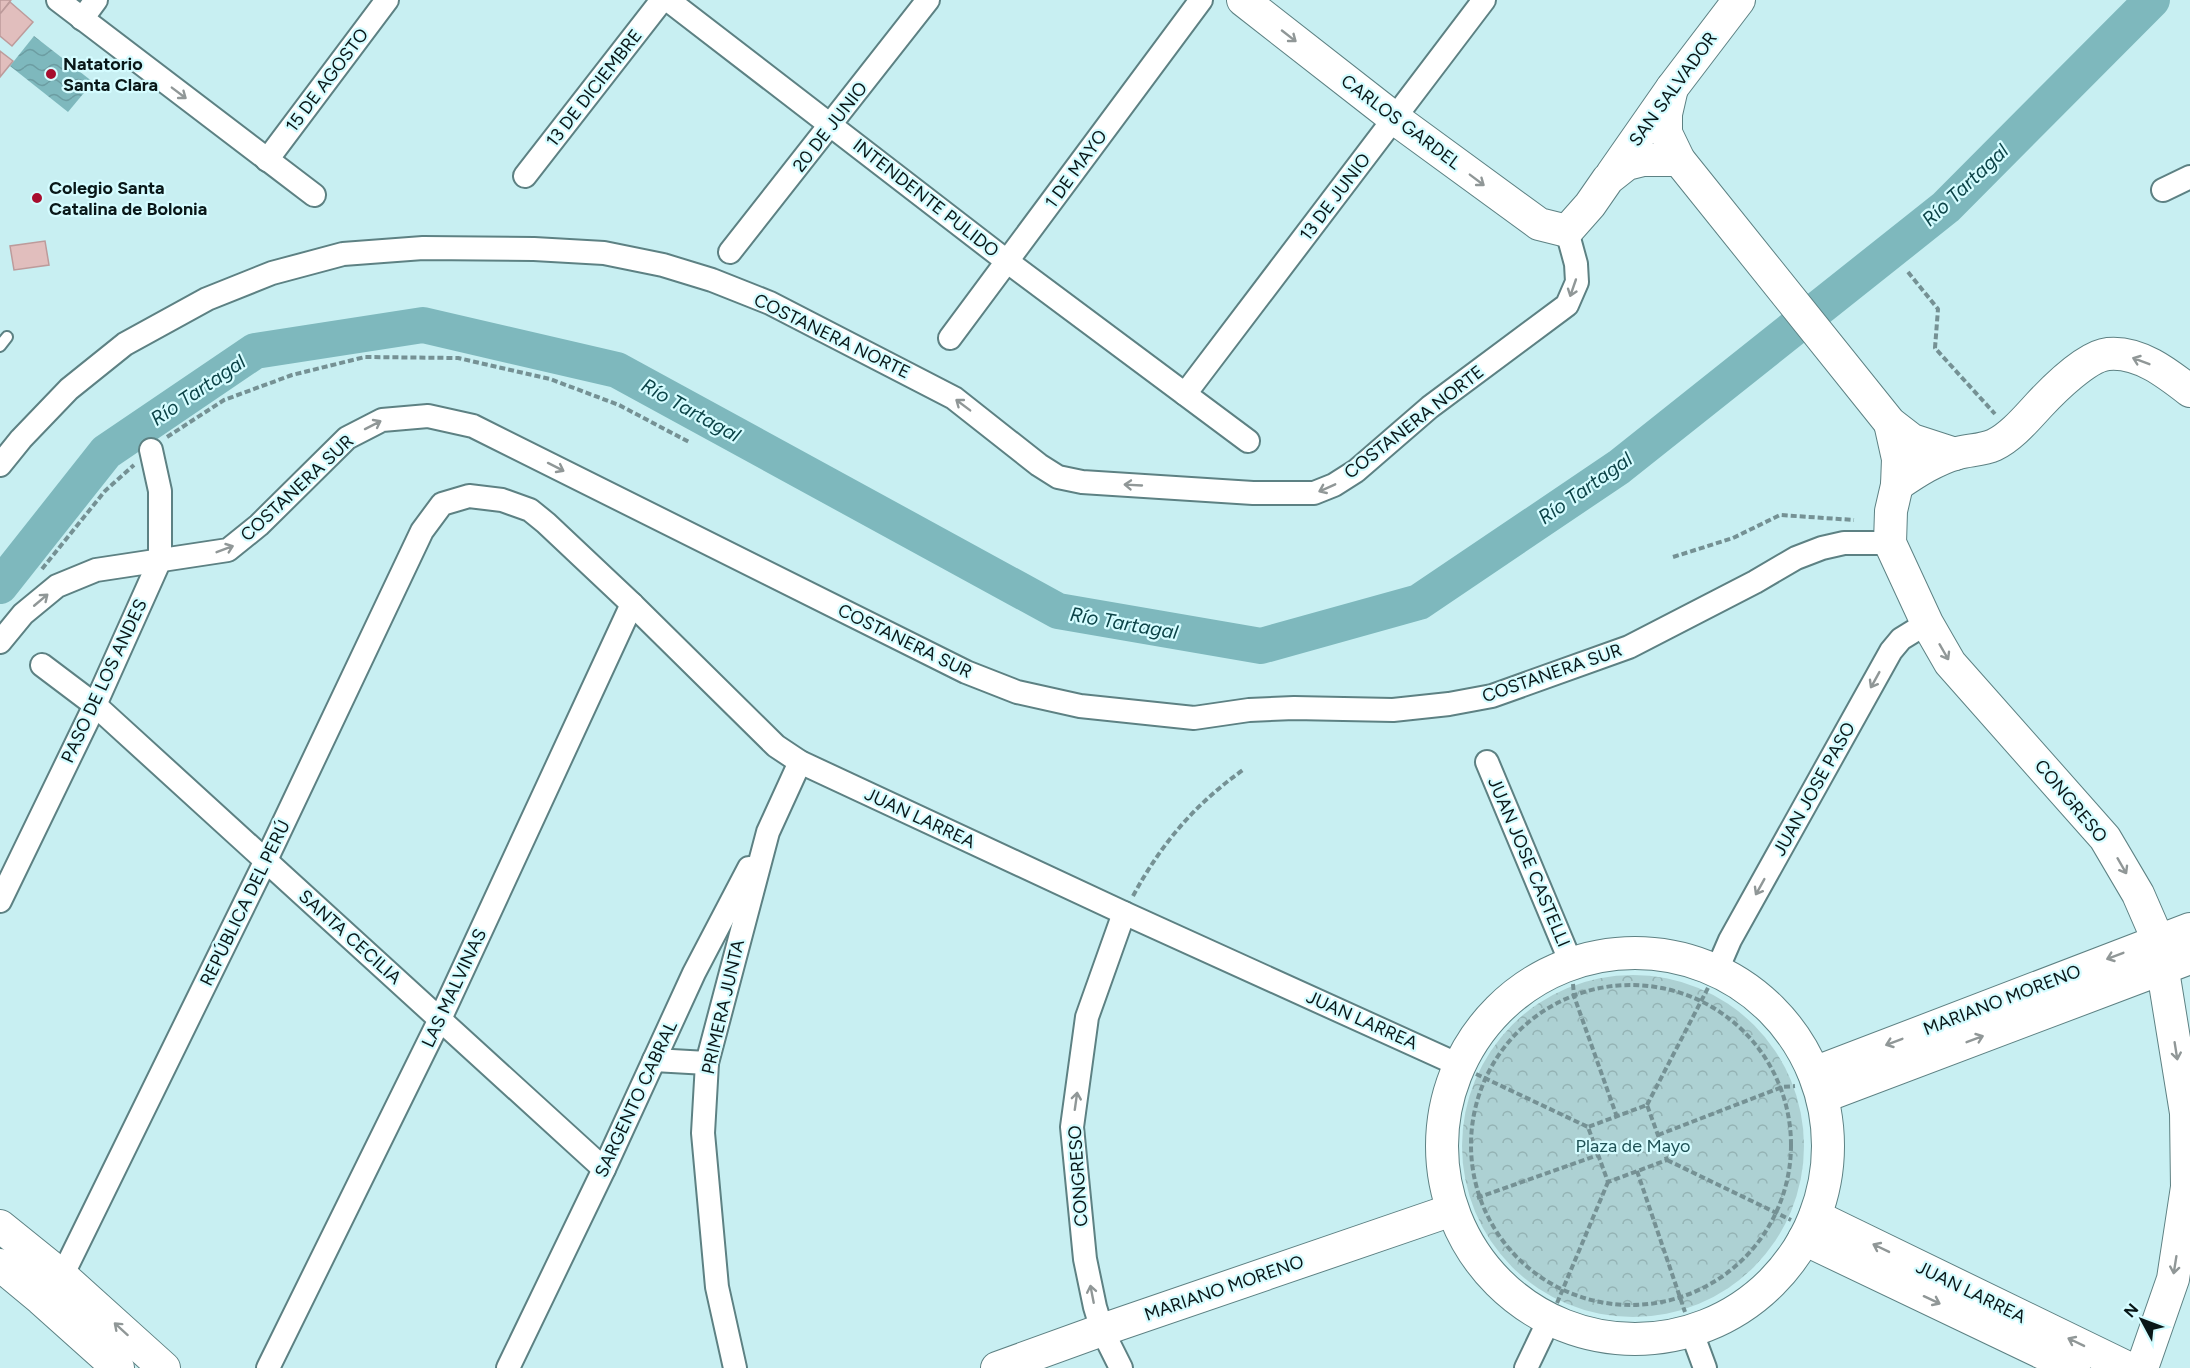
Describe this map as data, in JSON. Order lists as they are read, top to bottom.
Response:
{
  "streets": {
    "main road": [
      "SAN SALVADOR",
      "CARLOS GARDEL",
      "CONGRESO",
      "JUAN LARREA",
      "MARIANO MORENO"
    ],
    "street": [
      "15 DE AGOSTO",
      "13 DE DICIEMBRE",
      "20 DE JUNIO",
      "1 DE MAYO",
      "13 DE JUNIO",
      "INTENDENTE PULIDO",
      "COSTANERA NORTE",
      "COSTANERA SUR",
      "PASO DE LOS ANDES",
      "JUAN JOSE PASO",
      "JUAN JOSE CASTELLI",
      "REPÚBLICA DEL PERÚ",
      "SANTA CECILIA",
      "LAS MALVINAS",
      "PRIMERA JUNTA",
      "SARGENTO CABRAL"
    ]
  },
  "crossings": [
    ["SAN SALVADOR", "CARLOS GARDEL"],
    ["SAN SALVADOR", "COSTANERA NORTE"],
    ["CARLOS GARDEL", "13 DE JUNIO"],
    ["CARLOS GARDEL", "COSTANERA NORTE"],
    ["20 DE JUNIO", "INTENDENTE PULIDO"],
    ["1 DE MAYO", "INTENDENTE PULIDO"],
    ["13 DE JUNIO", "INTENDENTE PULIDO"],
    ["COSTANERA SUR", "PASO DE LOS ANDES"],
    ["COSTANERA SUR", "CONGRESO"],
    ["PASO DE LOS ANDES", "SANTA CECILIA"],
    ["JUAN JOSE PASO", "CONGRESO"],
    ["CONGRESO", "JUAN LARREA"],
    ["CONGRESO", "MARIANO MORENO"],
    ["JUAN LARREA", "REPÚBLICA DEL PERÚ"],
    ["JUAN LARREA", "LAS MALVINAS"],
    ["JUAN LARREA", "PRIMERA JUNTA"],
    ["REPÚBLICA DEL PERÚ", "SANTA CECILIA"],
    ["SANTA CECILIA", "LAS MALVINAS"],
    ["SANTA CECILIA", "SARGENTO CABRAL"],
    ["PRIMERA JUNTA", "SARGENTO CABRAL"]
  ],
  "one_way": [
    "CARLOS GARDEL",
    "COSTANERA NORTE",
    "COSTANERA SUR",
    "JUAN JOSE PASO"
  ],
  "water": ["Río Tartagal"],
  "parks": ["Plaza de Mayo"],
  "places": ["Natatorio Santa Clara", "Colegio Santa Catalina de Bolonia"],
  "north": "top left"
}
